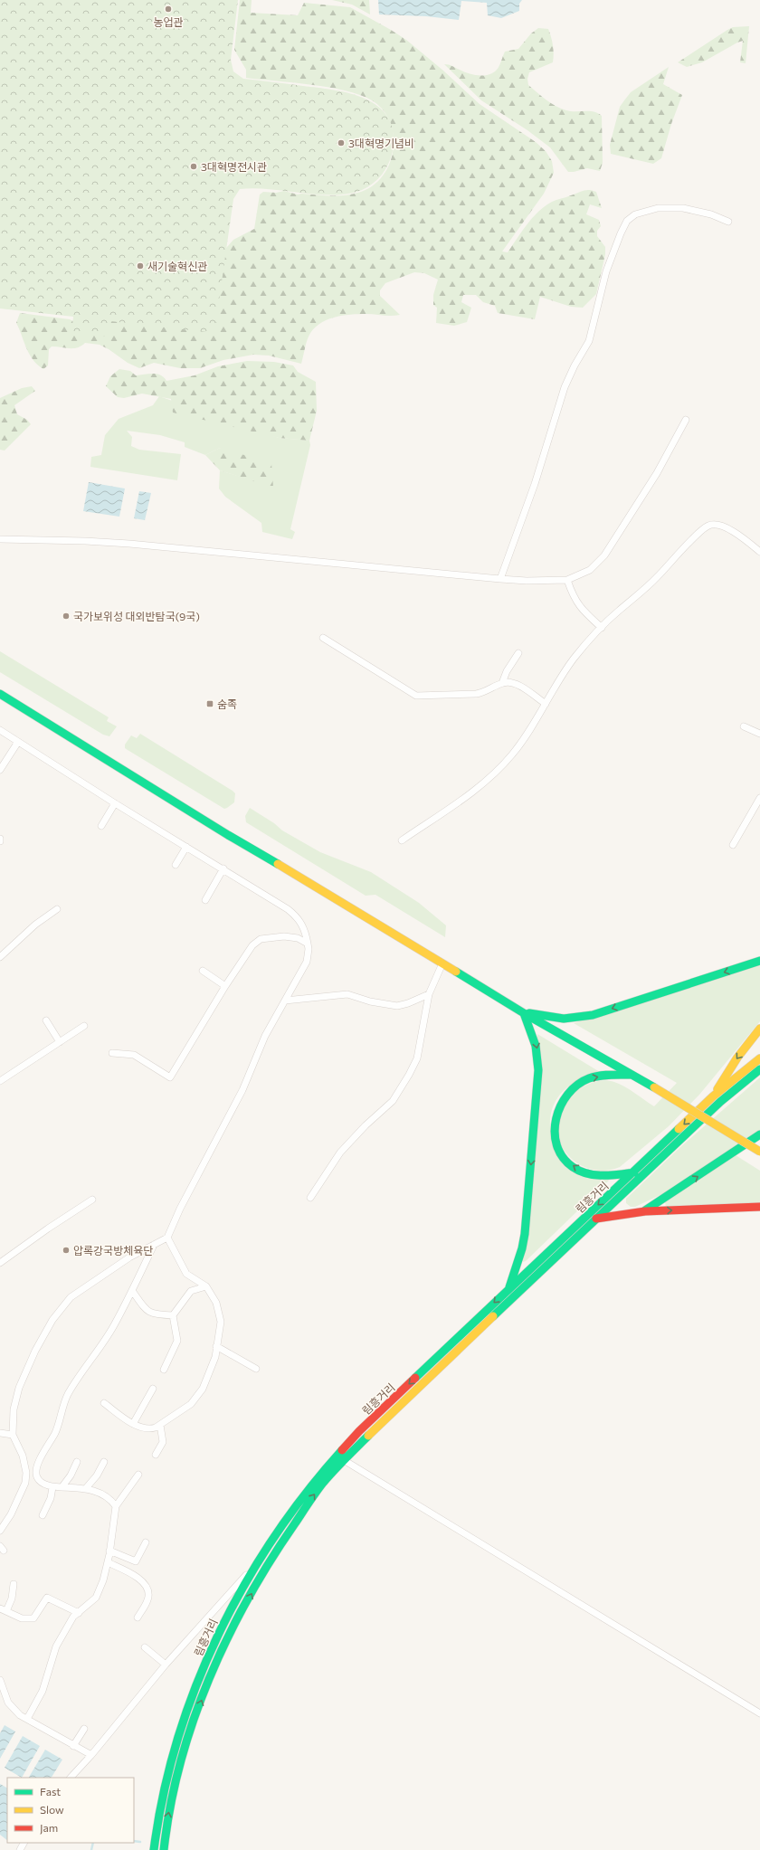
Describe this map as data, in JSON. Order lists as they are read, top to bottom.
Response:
{
  "streets": {
    "main road": ["림흥거리"]
  },
  "places": {
    "other": [
      "농업관",
      "3대혁명기념비",
      "3대혁명전시관",
      "새기술혁신관",
      "국가보위성 대외반탐국(9국)",
      "압록강국방체육단"
    ],
    "transit": ["숨족"]
  },
  "legend": ["Fast", "Slow", "Jam"]
}
